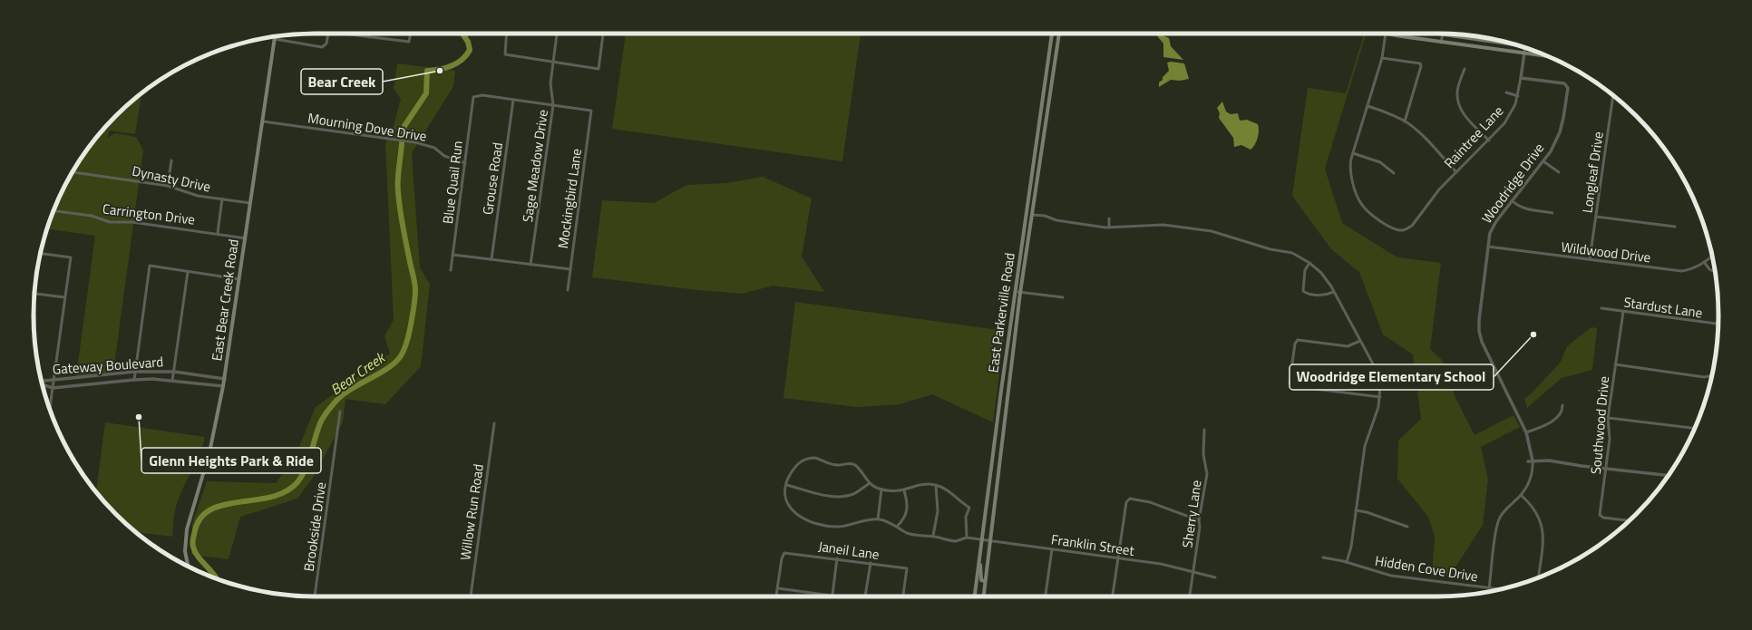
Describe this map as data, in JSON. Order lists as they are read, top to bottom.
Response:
{
  "streets": {
    "main road": ["East Bear Creek Road", "East Parkerville Road"],
    "street": [
      "Mourning Dove Drive",
      "Raintree Lane",
      "Sage Meadow Drive",
      "Longleaf Drive",
      "Dynasty Drive",
      "Grouse Road",
      "Blue Quail Run",
      "Woodridge Drive",
      "Mockingbird Lane",
      "Carrington Drive",
      "Wildwood Drive",
      "Stardust Lane",
      "Gateway Boulevard",
      "Southwood Drive",
      "Willow Run Road",
      "Sherry Lane",
      "Brookside Drive",
      "Franklin Street",
      "Janeil Lane",
      "Hidden Cove Drive"
    ]
  },
  "crossings": [
    ["Mourning Dove Drive", "Blue Quail Run"],
    ["Mourning Dove Drive", "East Bear Creek Road"],
    ["Raintree Lane", "Woodridge Drive"],
    ["Sage Meadow Drive", "Mockingbird Lane"],
    ["Longleaf Drive", "Wildwood Drive"],
    ["Dynasty Drive", "East Bear Creek Road"],
    ["Grouse Road", "Blue Quail Run"],
    ["Woodridge Drive", "Wildwood Drive"],
    ["Woodridge Drive", "Hidden Cove Drive"],
    ["Carrington Drive", "East Bear Creek Road"],
    ["East Bear Creek Road", "Gateway Boulevard"],
    ["Stardust Lane", "Southwood Drive"],
    ["East Parkerville Road", "Franklin Street"],
    ["Sherry Lane", "Franklin Street"]
  ],
  "water": ["Bear Creek"],
  "places": ["Bear Creek", "Woodridge Elementary School", "Glenn Heights Park & Ride"]
}
